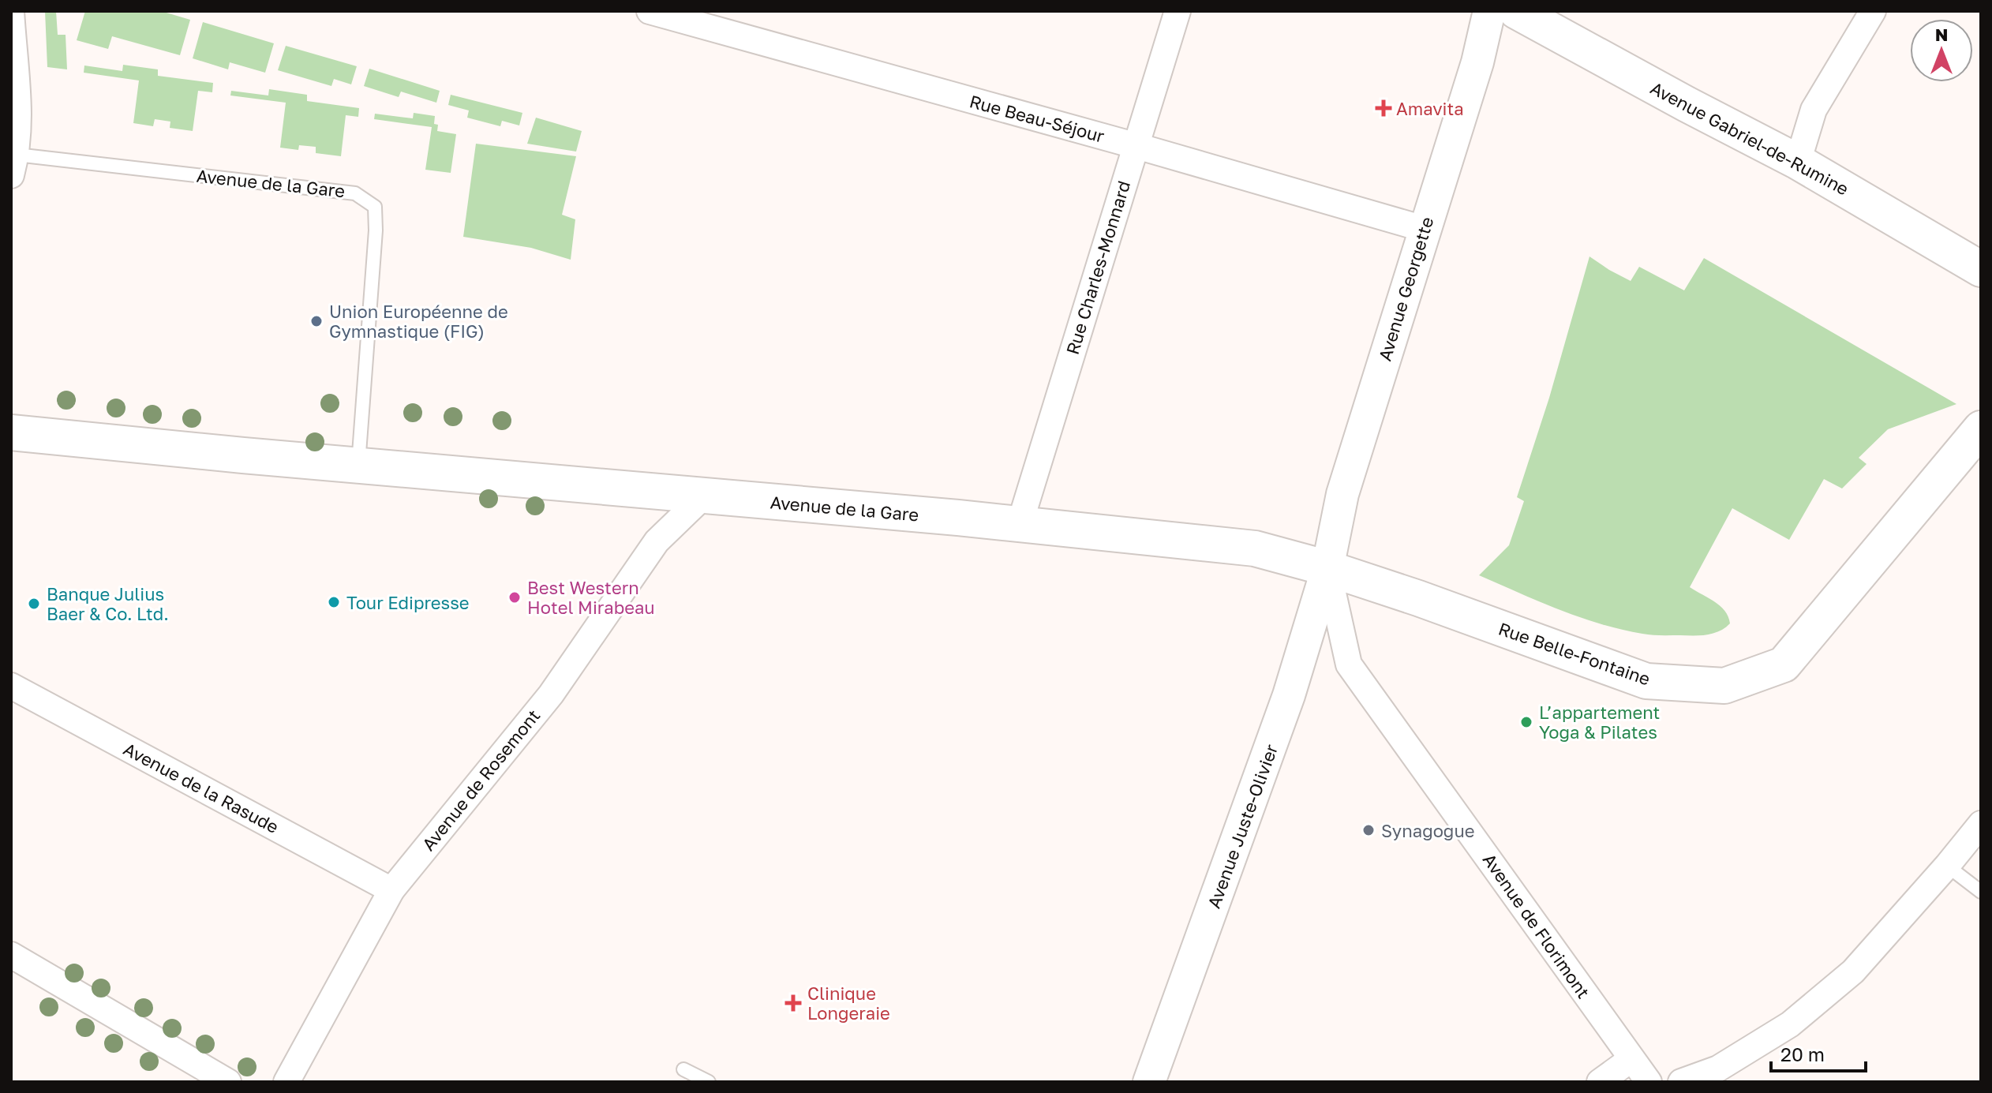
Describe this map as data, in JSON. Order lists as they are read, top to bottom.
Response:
{
  "streets": {
    "main road": ["Avenue Gabriel-de-Rumine", "Avenue de la Gare", "Rue Belle-Fontaine"],
    "street": [
      "Rue Beau-Séjour",
      "Rue Charles-Monnard",
      "Avenue Georgette",
      "Avenue de Rosemont",
      "Avenue de la Rasude",
      "Avenue Juste-Olivier",
      "Avenue de Florimont"
    ]
  },
  "crossings": [
    ["Rue Beau-Séjour", "Rue Charles-Monnard"],
    ["Rue Beau-Séjour", "Avenue Georgette"],
    ["Avenue de la Gare", "Rue Charles-Monnard"],
    ["Avenue de la Gare", "Avenue Georgette"],
    ["Avenue de la Gare", "Rue Belle-Fontaine"],
    ["Avenue de la Gare", "Avenue de Rosemont"],
    ["Avenue de la Gare", "Avenue Juste-Olivier"],
    ["Avenue de la Gare", "Avenue de Florimont"],
    ["Avenue Georgette", "Rue Belle-Fontaine"],
    ["Avenue Georgette", "Avenue Juste-Olivier"],
    ["Avenue Georgette", "Avenue de Florimont"],
    ["Rue Belle-Fontaine", "Avenue Juste-Olivier"],
    ["Rue Belle-Fontaine", "Avenue de Florimont"],
    ["Avenue de Rosemont", "Avenue de la Rasude"],
    ["Avenue Juste-Olivier", "Avenue de Florimont"]
  ],
  "places": {
    "health": ["Amavita", "Clinique Longeraie"],
    "other": [
      "Union Européenne de Gymnastique (FIG)",
      "Best Western Hotel Mirabeau",
      "Tour Edipresse",
      "Banque Julius Baer & Co. Ltd.",
      "L’appartement Yoga & Pilates",
      "Synagogue"
    ]
  },
  "scale_bar": "20 m",
  "north": "top"
}
